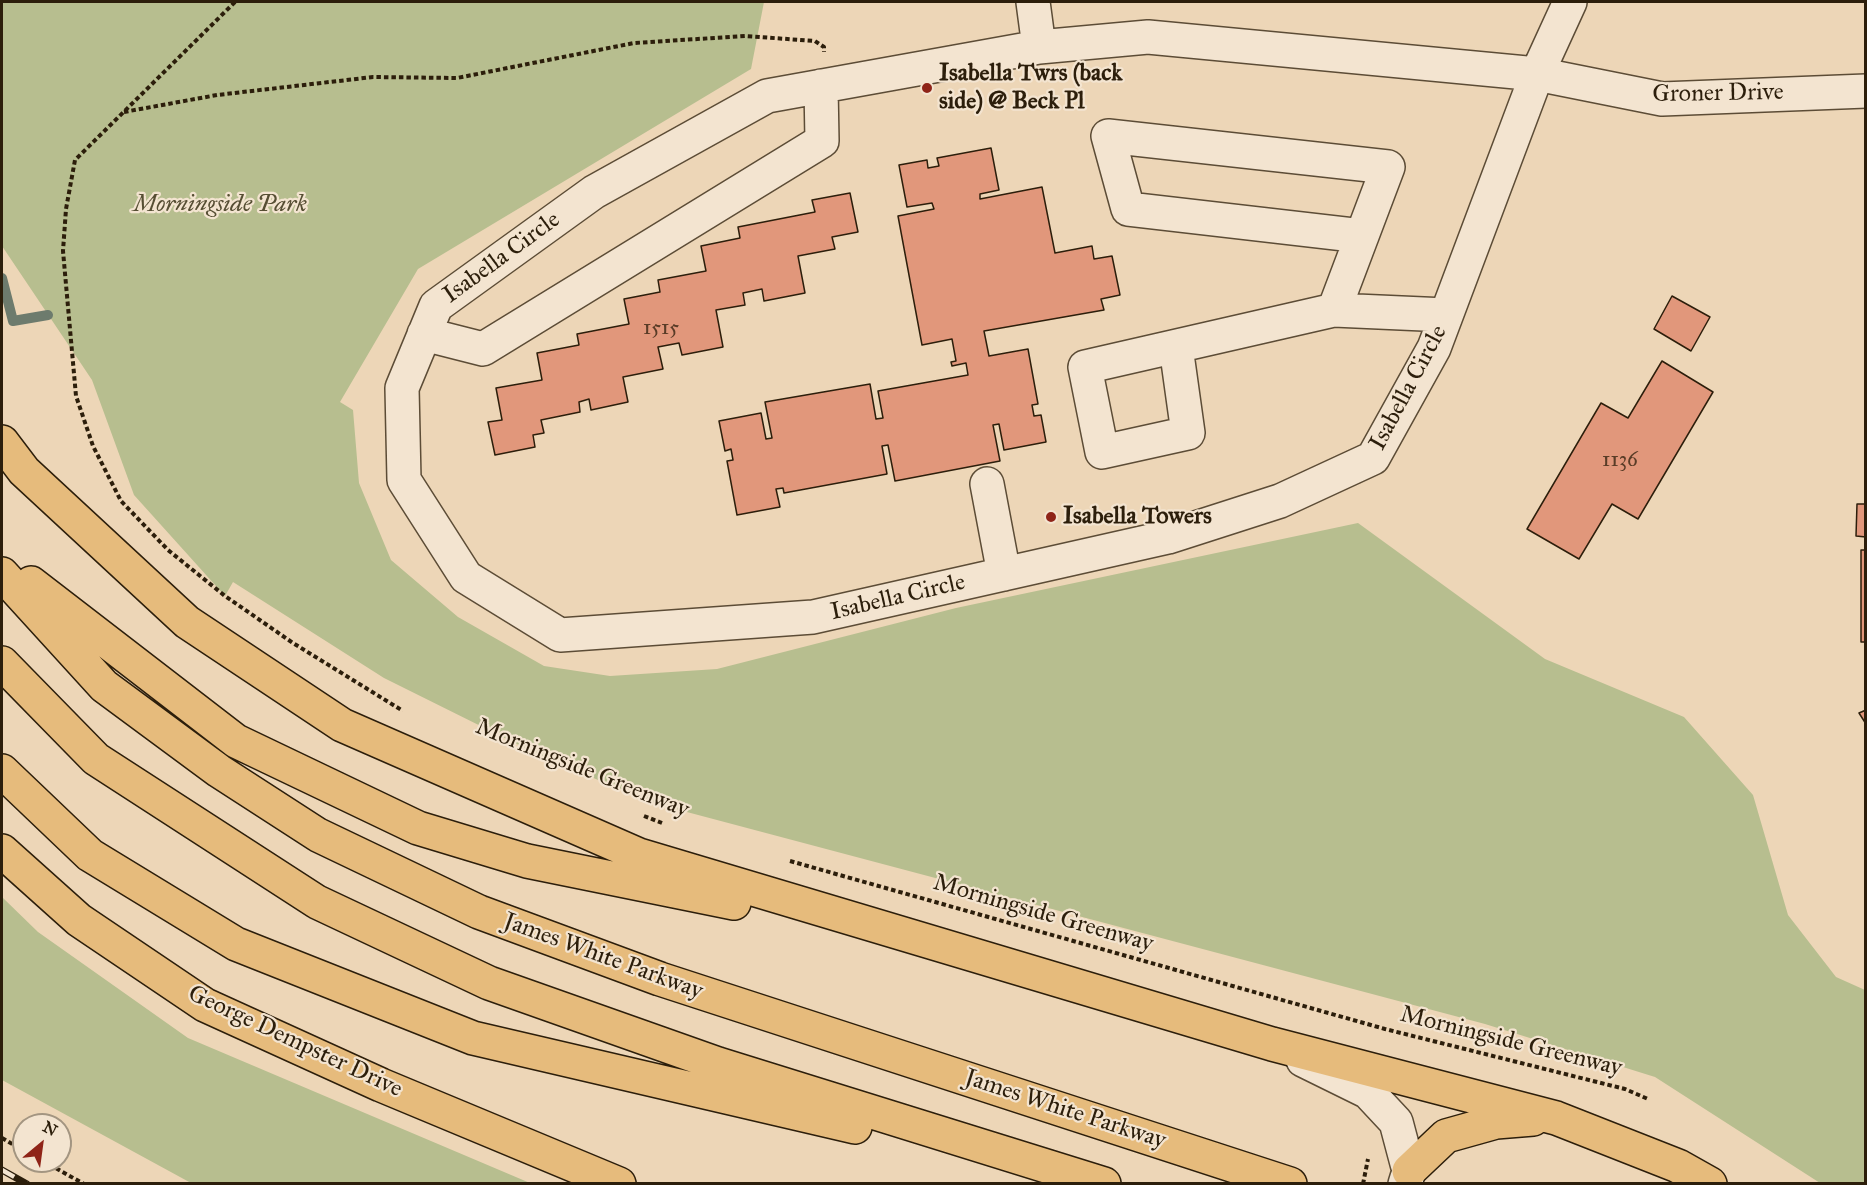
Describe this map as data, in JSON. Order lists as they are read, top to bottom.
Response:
{
  "streets": {
    "main road": ["James White Parkway", "George Dempster Drive"],
    "street": ["Groner Drive", "Isabella Circle"],
    "path": ["Morningside Greenway"]
  },
  "crossings": [
    ["Groner Drive", "Isabella Circle"]
  ],
  "parks": ["Morningside Park"],
  "places": ["Isabella Twrs (back side) @ Beck Pl", "Isabella Towers"],
  "house_numbers": ["1515", "1136"],
  "north": "top right"
}
